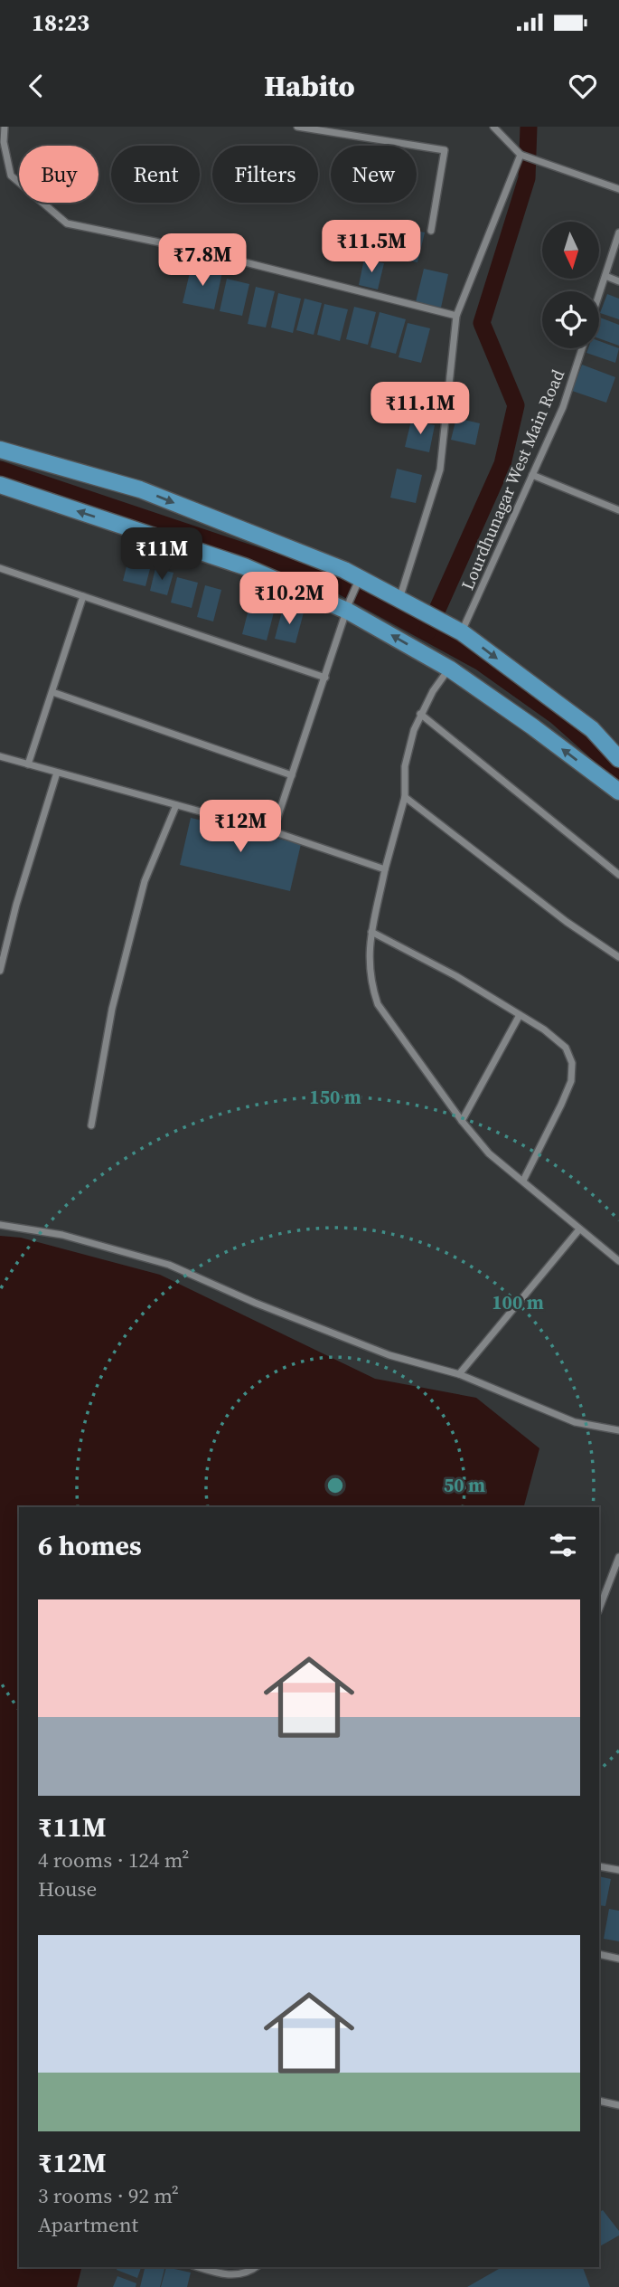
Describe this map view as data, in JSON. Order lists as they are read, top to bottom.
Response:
{
  "streets": {
    "street": ["Lourdhunagar West Main Road"]
  },
  "north": "bottom",
  "page": {
    "status": "18:23",
    "header": "Habito",
    "chip": [
      "Buy",
      "Rent",
      "Filters",
      "New"
    ],
    "price": [
      "₹11.5M",
      "₹7.8M",
      "₹11.1M",
      "₹11M",
      "₹10.2M",
      "₹12M"
    ],
    "heading": "6 homes",
    "list": [
      {
        "name": "₹11M",
        "note": "4 rooms · 124 m² · House"
      },
      {
        "name": "₹12M",
        "note": "3 rooms · 92 m² · Apartment"
      }
    ]
  },
  "rings": ["150 m", "100 m", "50 m"]
}
